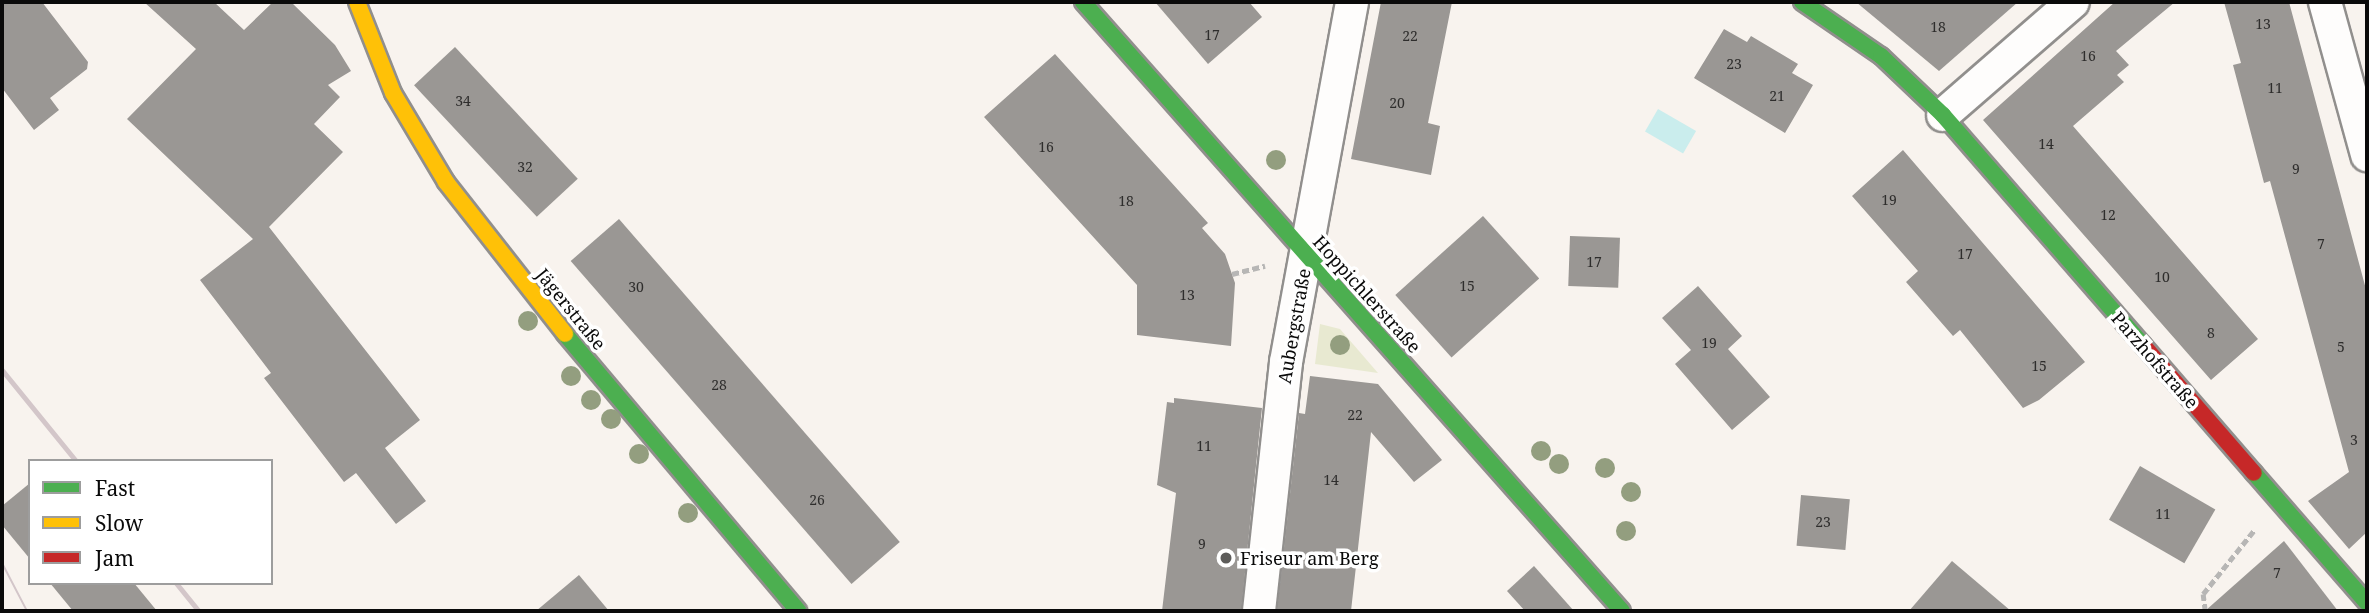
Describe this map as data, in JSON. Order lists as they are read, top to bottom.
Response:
{
  "streets": {
    "street": [
      "Hoppichlerstraße",
      "Jägerstraße",
      "Aubergstraße",
      "Parzhofstraße"
    ]
  },
  "crossings": [
    ["Hoppichlerstraße", "Aubergstraße"]
  ],
  "places": ["Friseur am Berg"],
  "house_numbers": [
    "13",
    "18",
    "17",
    "22",
    "16",
    "23",
    "11",
    "21",
    "34",
    "20",
    "14",
    "16",
    "32",
    "9",
    "19",
    "18",
    "12",
    "7",
    "17",
    "17",
    "10",
    "15",
    "30",
    "13",
    "8",
    "19",
    "5",
    "15",
    "28",
    "22",
    "3",
    "11",
    "14",
    "26",
    "11",
    "23",
    "9",
    "7"
  ],
  "legend": ["Fast", "Slow", "Jam"]
}
